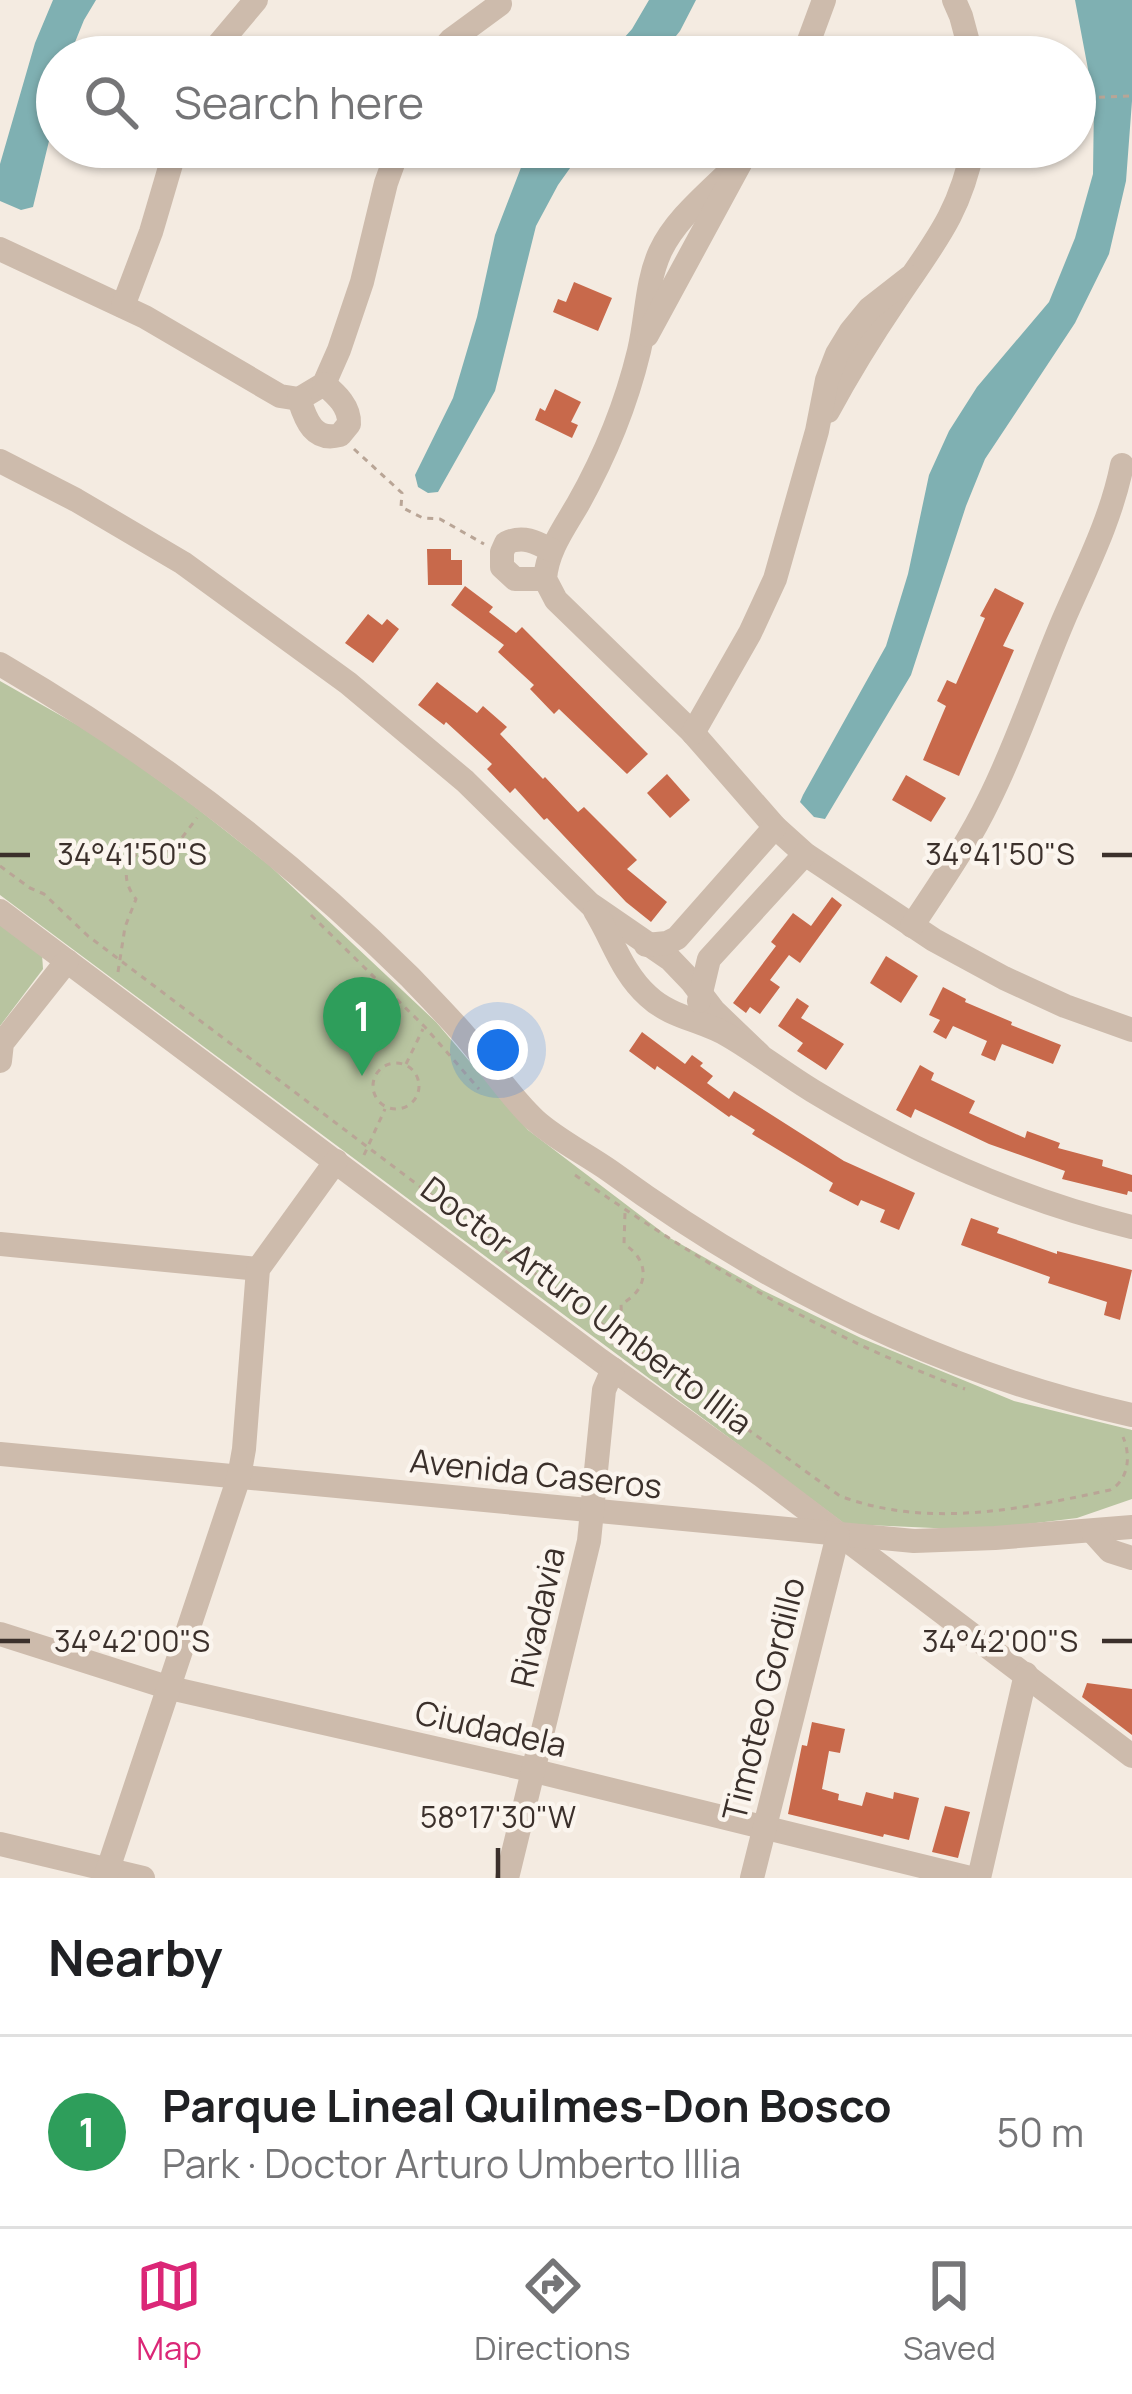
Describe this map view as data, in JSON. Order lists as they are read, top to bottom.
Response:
{
  "streets": {
    "street": [
      "Doctor Arturo Umberto Illia",
      "Avenida Caseros",
      "Rivadavia",
      "Timoteo Gordillo",
      "Ciudadela"
    ]
  },
  "crossings": [
    ["Doctor Arturo Umberto Illia", "Avenida Caseros"],
    ["Doctor Arturo Umberto Illia", "Rivadavia"],
    ["Doctor Arturo Umberto Illia", "Timoteo Gordillo"],
    ["Avenida Caseros", "Rivadavia"],
    ["Avenida Caseros", "Timoteo Gordillo"],
    ["Rivadavia", "Ciudadela"],
    ["Timoteo Gordillo", "Ciudadela"]
  ],
  "page": {
    "search": "Search here",
    "pins": "1",
    "heading": "Nearby",
    "list": [
      {
        "mark": "1",
        "name": "Parque Lineal Quilmes-Don Bosco",
        "note": "Park · Doctor Arturo Umberto Illia",
        "value": "50 m"
      }
    ],
    "nav": ["Map", "Directions", "Saved"]
  },
  "coordinates": ["34°41'50\"S", "34°42'00\"S", "58°17'30\"W"]
}
